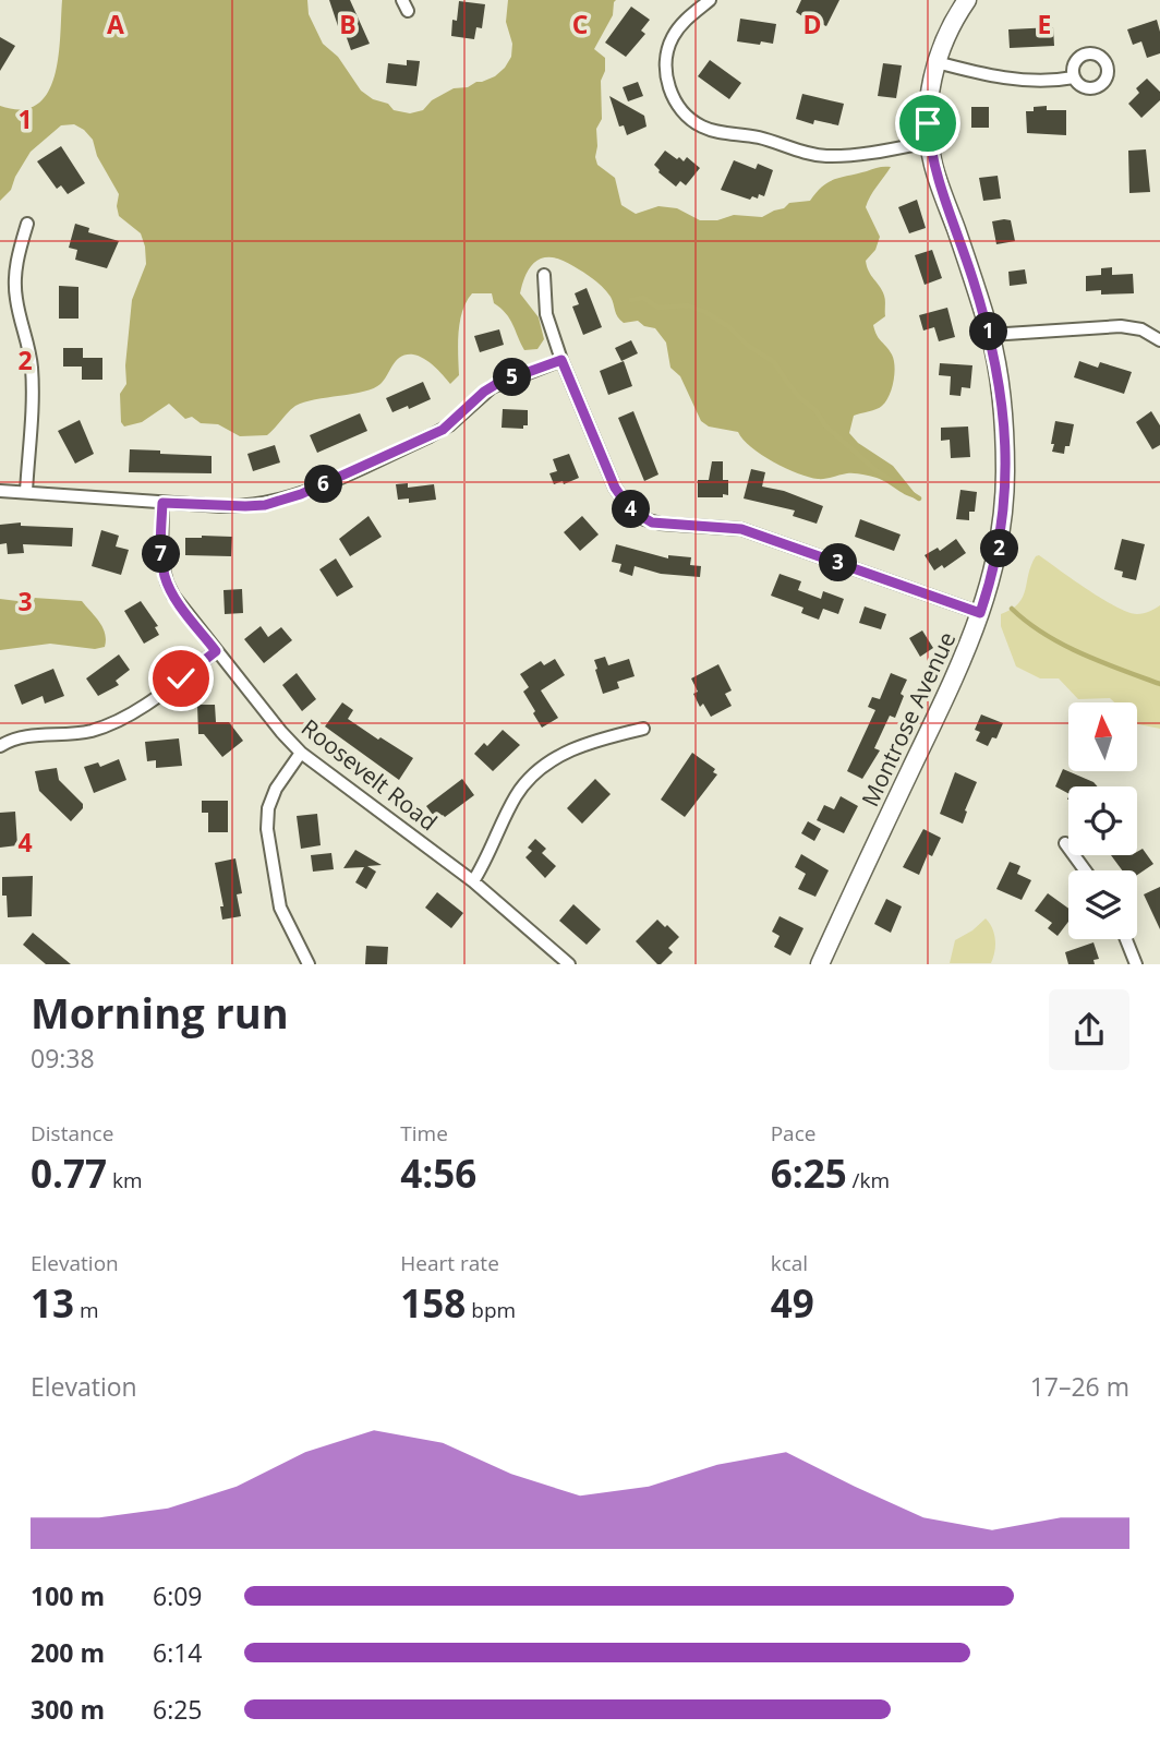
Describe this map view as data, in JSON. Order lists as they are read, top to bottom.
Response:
{
  "streets": {
    "main road": ["Montrose Avenue"],
    "street": ["Roosevelt Road"]
  },
  "north": "top",
  "page": {
    "pins": [
      "1",
      "5",
      "6",
      "4",
      "2",
      "7",
      "3"
    ],
    "heading": ["Morning run", "09:38"],
    "stats": [
      ["Distance", "0.77 km"],
      ["Time", "4:56"],
      ["Pace", "6:25 /km"],
      ["Elevation", "13 m"],
      ["Heart rate", "158 bpm"],
      ["kcal", "49"]
    ],
    "chart": ["Elevation", "17–26 m"],
    "list": [
      {
        "name": "100 m",
        "note": "6:09"
      },
      {
        "name": "200 m",
        "note": "6:14"
      },
      {
        "name": "300 m",
        "note": "6:25"
      }
    ]
  },
  "grid": {
    "columns": [
      "A",
      "B",
      "C",
      "D",
      "E"
    ],
    "rows": [
      "1",
      "2",
      "3",
      "4"
    ]
  }
}
